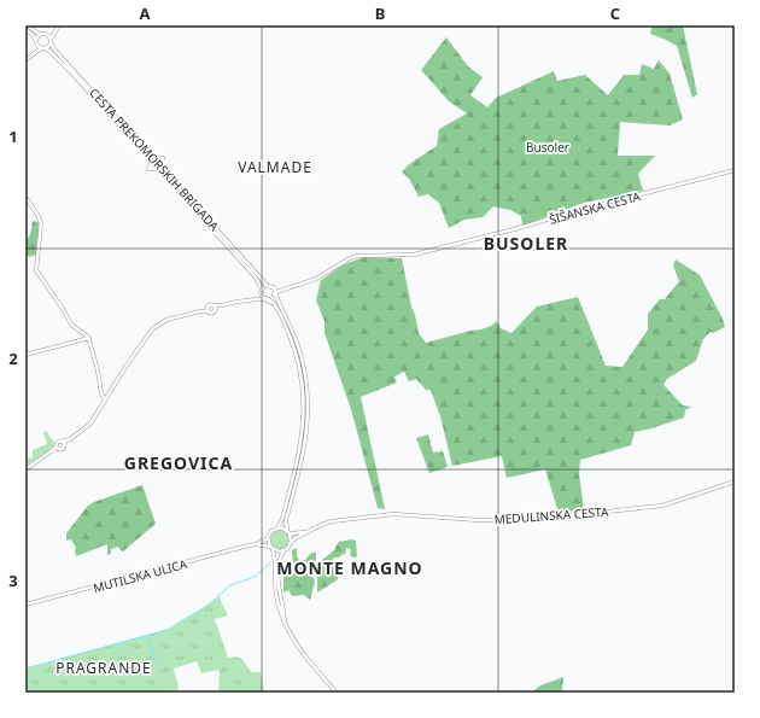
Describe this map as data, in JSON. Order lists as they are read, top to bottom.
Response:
{
  "streets": {
    "main road": [
      "CESTA PREKOMORSKIH BRIGADA",
      "ŠIŠANSKA CESTA",
      "MEDULINSKA CESTA",
      "MUTILSKA ULICA"
    ]
  },
  "crossings": [
    ["CESTA PREKOMORSKIH BRIGADA", "ŠIŠANSKA CESTA"],
    ["MEDULINSKA CESTA", "MUTILSKA ULICA"]
  ],
  "districts": [
    "VALMADE",
    "BUSOLER",
    "GREGOVICA",
    "MONTE MAGNO",
    "PRAGRANDE"
  ],
  "parks": ["Busoler"],
  "grid": {
    "columns": ["A", "B", "C"],
    "rows": ["1", "2", "3"]
  }
}
